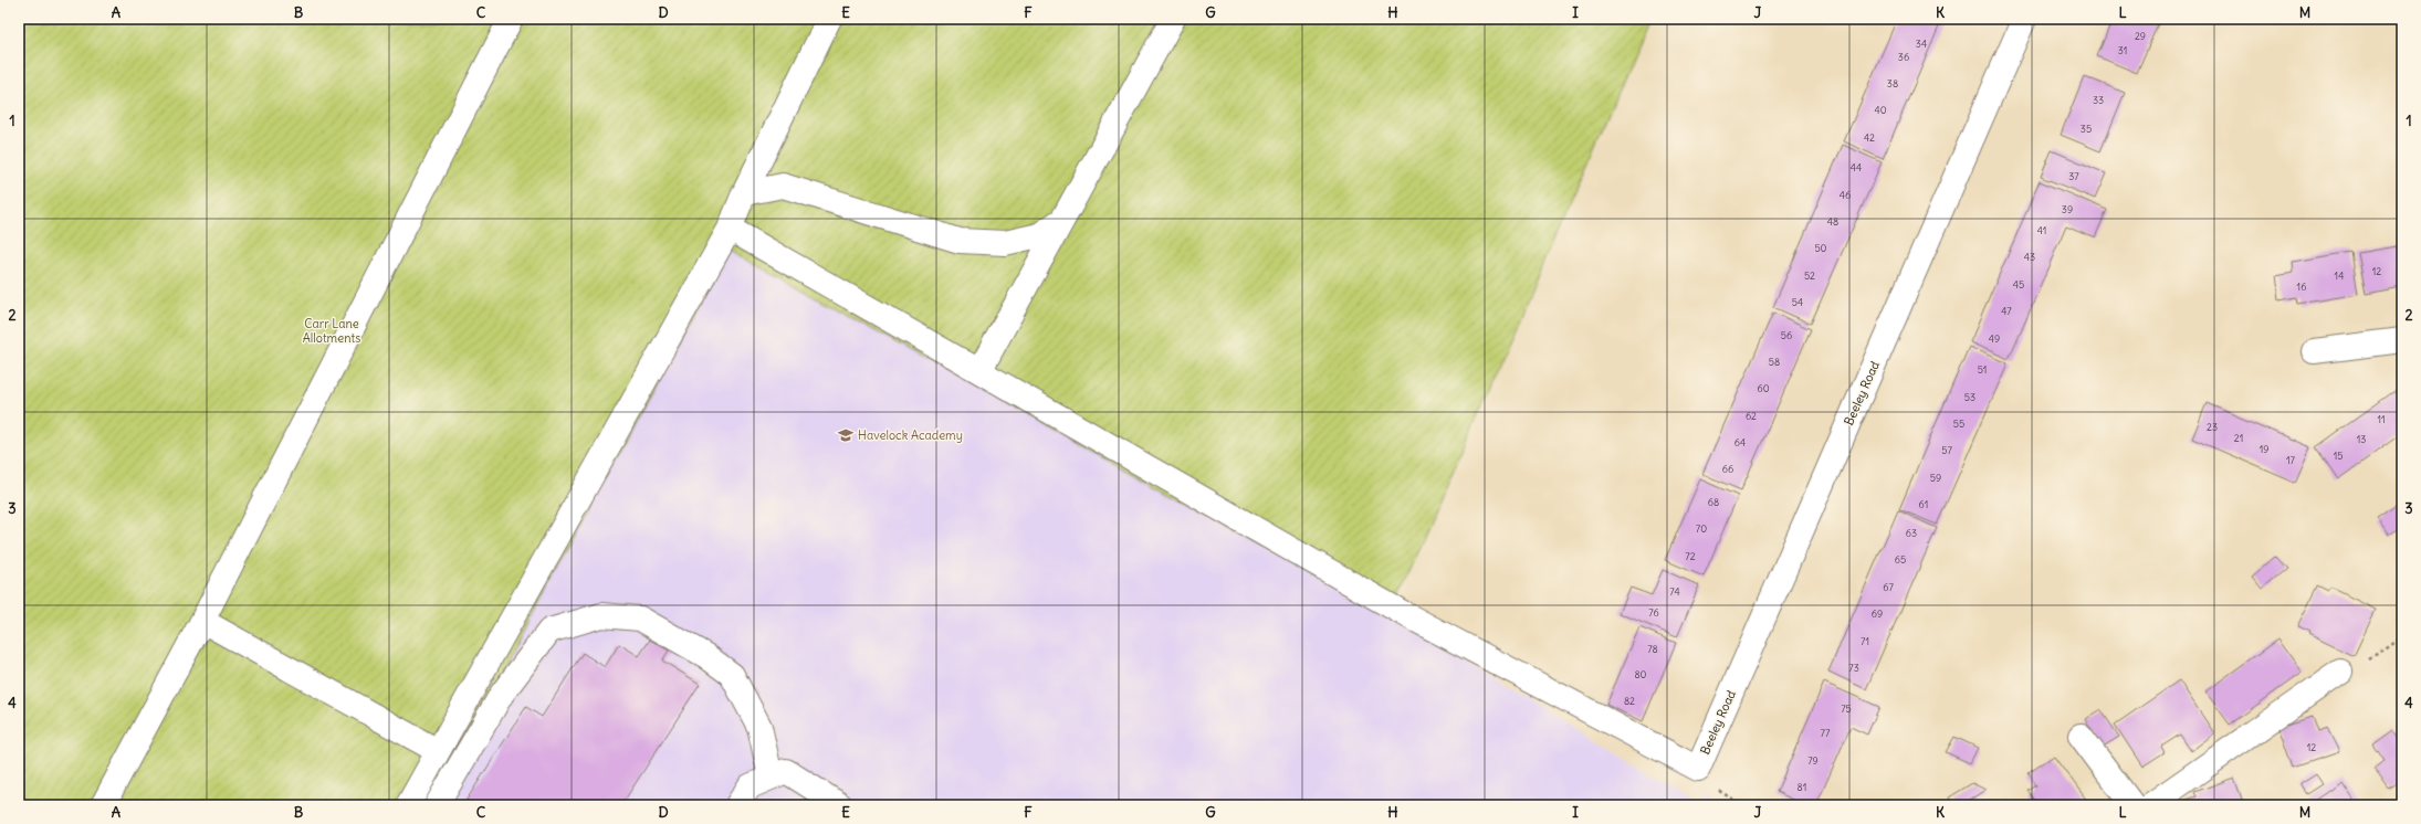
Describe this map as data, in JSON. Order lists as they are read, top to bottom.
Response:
{
  "streets": {
    "street": ["Beeley Road"]
  },
  "parks": ["Carr Lane Allotments"],
  "places": {
    "school or university": ["Havelock Academy"]
  },
  "house_numbers": [
    "29",
    "34",
    "31",
    "36",
    "38",
    "33",
    "40",
    "35",
    "42",
    "44",
    "37",
    "46",
    "39",
    "48",
    "41",
    "50",
    "43",
    "12",
    "52",
    "14",
    "45",
    "16",
    "54",
    "47",
    "56",
    "49",
    "58",
    "51",
    "60",
    "53",
    "62",
    "11",
    "55",
    "23",
    "21",
    "13",
    "64",
    "19",
    "57",
    "15",
    "17",
    "66",
    "59",
    "68",
    "61",
    "70",
    "63",
    "72",
    "65",
    "67",
    "74",
    "76",
    "69",
    "71",
    "78",
    "73",
    "80",
    "82",
    "75",
    "77",
    "12",
    "79",
    "81"
  ],
  "grid": {
    "columns": [
      "A",
      "B",
      "C",
      "D",
      "E",
      "F",
      "G",
      "H",
      "I",
      "J",
      "K",
      "L",
      "M"
    ],
    "rows": [
      "1",
      "2",
      "3",
      "4"
    ]
  }
}
